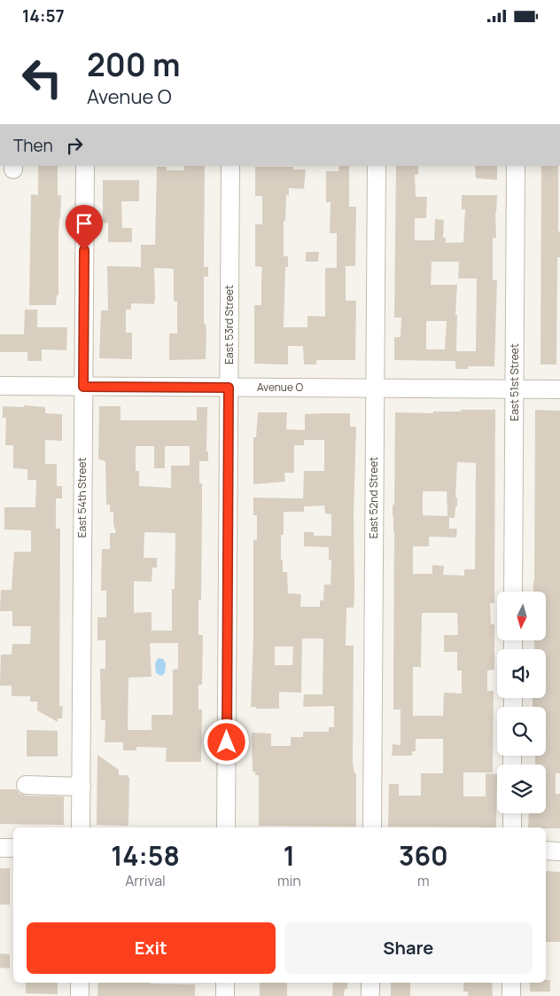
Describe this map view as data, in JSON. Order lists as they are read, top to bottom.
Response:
{
  "streets": {
    "street": [
      "East 53rd Street",
      "East 51st Street",
      "Avenue O",
      "East 54th Street",
      "East 52nd Street"
    ]
  },
  "crossings": [
    ["East 53rd Street", "Avenue O"],
    ["East 51st Street", "Avenue O"],
    ["Avenue O", "East 54th Street"],
    ["Avenue O", "East 52nd Street"]
  ],
  "north": "bottom",
  "page": {
    "status": "14:57",
    "turn": ["200 m", "Avenue O"],
    "then": "Then",
    "eta": [
      "14:58",
      "Arrival",
      "1",
      "min",
      "360",
      "m"
    ],
    "buttons": ["Exit", "Share"]
  }
}
